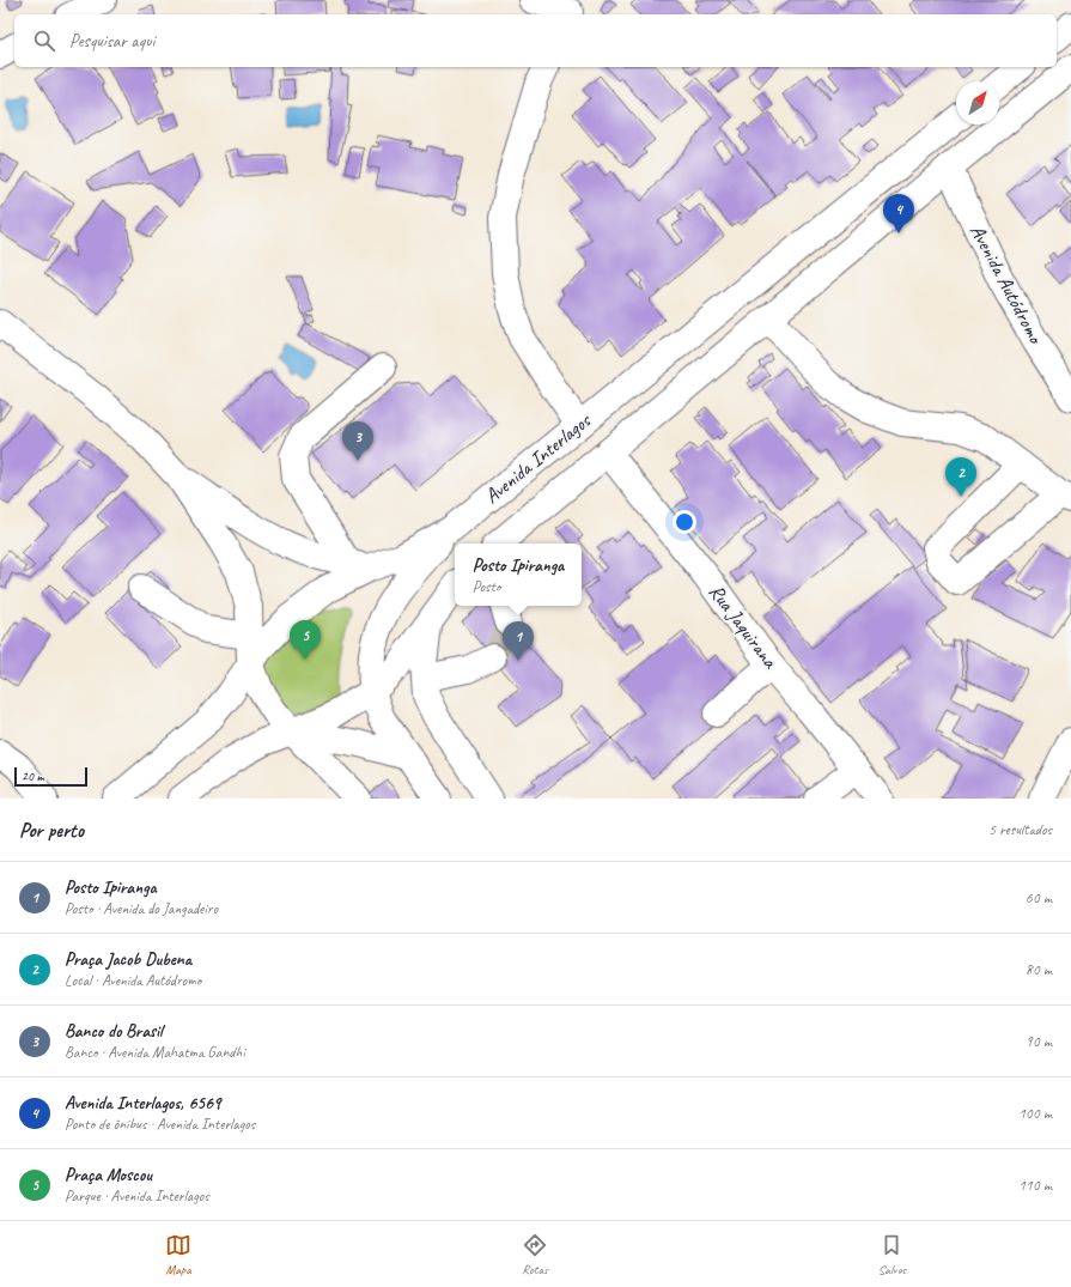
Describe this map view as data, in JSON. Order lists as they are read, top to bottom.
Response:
{
  "streets": {
    "main road": ["Avenida Autódromo", "Avenida Interlagos", "Rua Jaquirana"]
  },
  "crossings": [
    ["Avenida Autódromo", "Avenida Interlagos"],
    ["Avenida Interlagos", "Rua Jaquirana"]
  ],
  "scale_bar": "20 m",
  "north": "top right",
  "page": {
    "search": "Pesquisar aqui",
    "pins": [
      "4",
      "3",
      "2",
      "5",
      "1"
    ],
    "popup": ["Posto Ipiranga", "Posto"],
    "scale": "20 m",
    "heading": ["Por perto", "5 resultados"],
    "list": [
      {
        "mark": "1",
        "name": "Posto Ipiranga",
        "note": "Posto · Avenida do Jangadeiro",
        "value": "60 m"
      },
      {
        "mark": "2",
        "name": "Praça Jacob Dubena",
        "note": "Local · Avenida Autódromo",
        "value": "80 m"
      },
      {
        "mark": "3",
        "name": "Banco do Brasil",
        "note": "Banco · Avenida Mahatma Gandhi",
        "value": "90 m"
      },
      {
        "mark": "4",
        "name": "Avenida Interlagos, 6569",
        "note": "Ponto de ônibus · Avenida Interlagos",
        "value": "100 m"
      },
      {
        "mark": "5",
        "name": "Praça Moscou",
        "note": "Parque · Avenida Interlagos",
        "value": "110 m"
      }
    ],
    "nav": ["Mapa", "Rotas", "Salvos"]
  }
}
